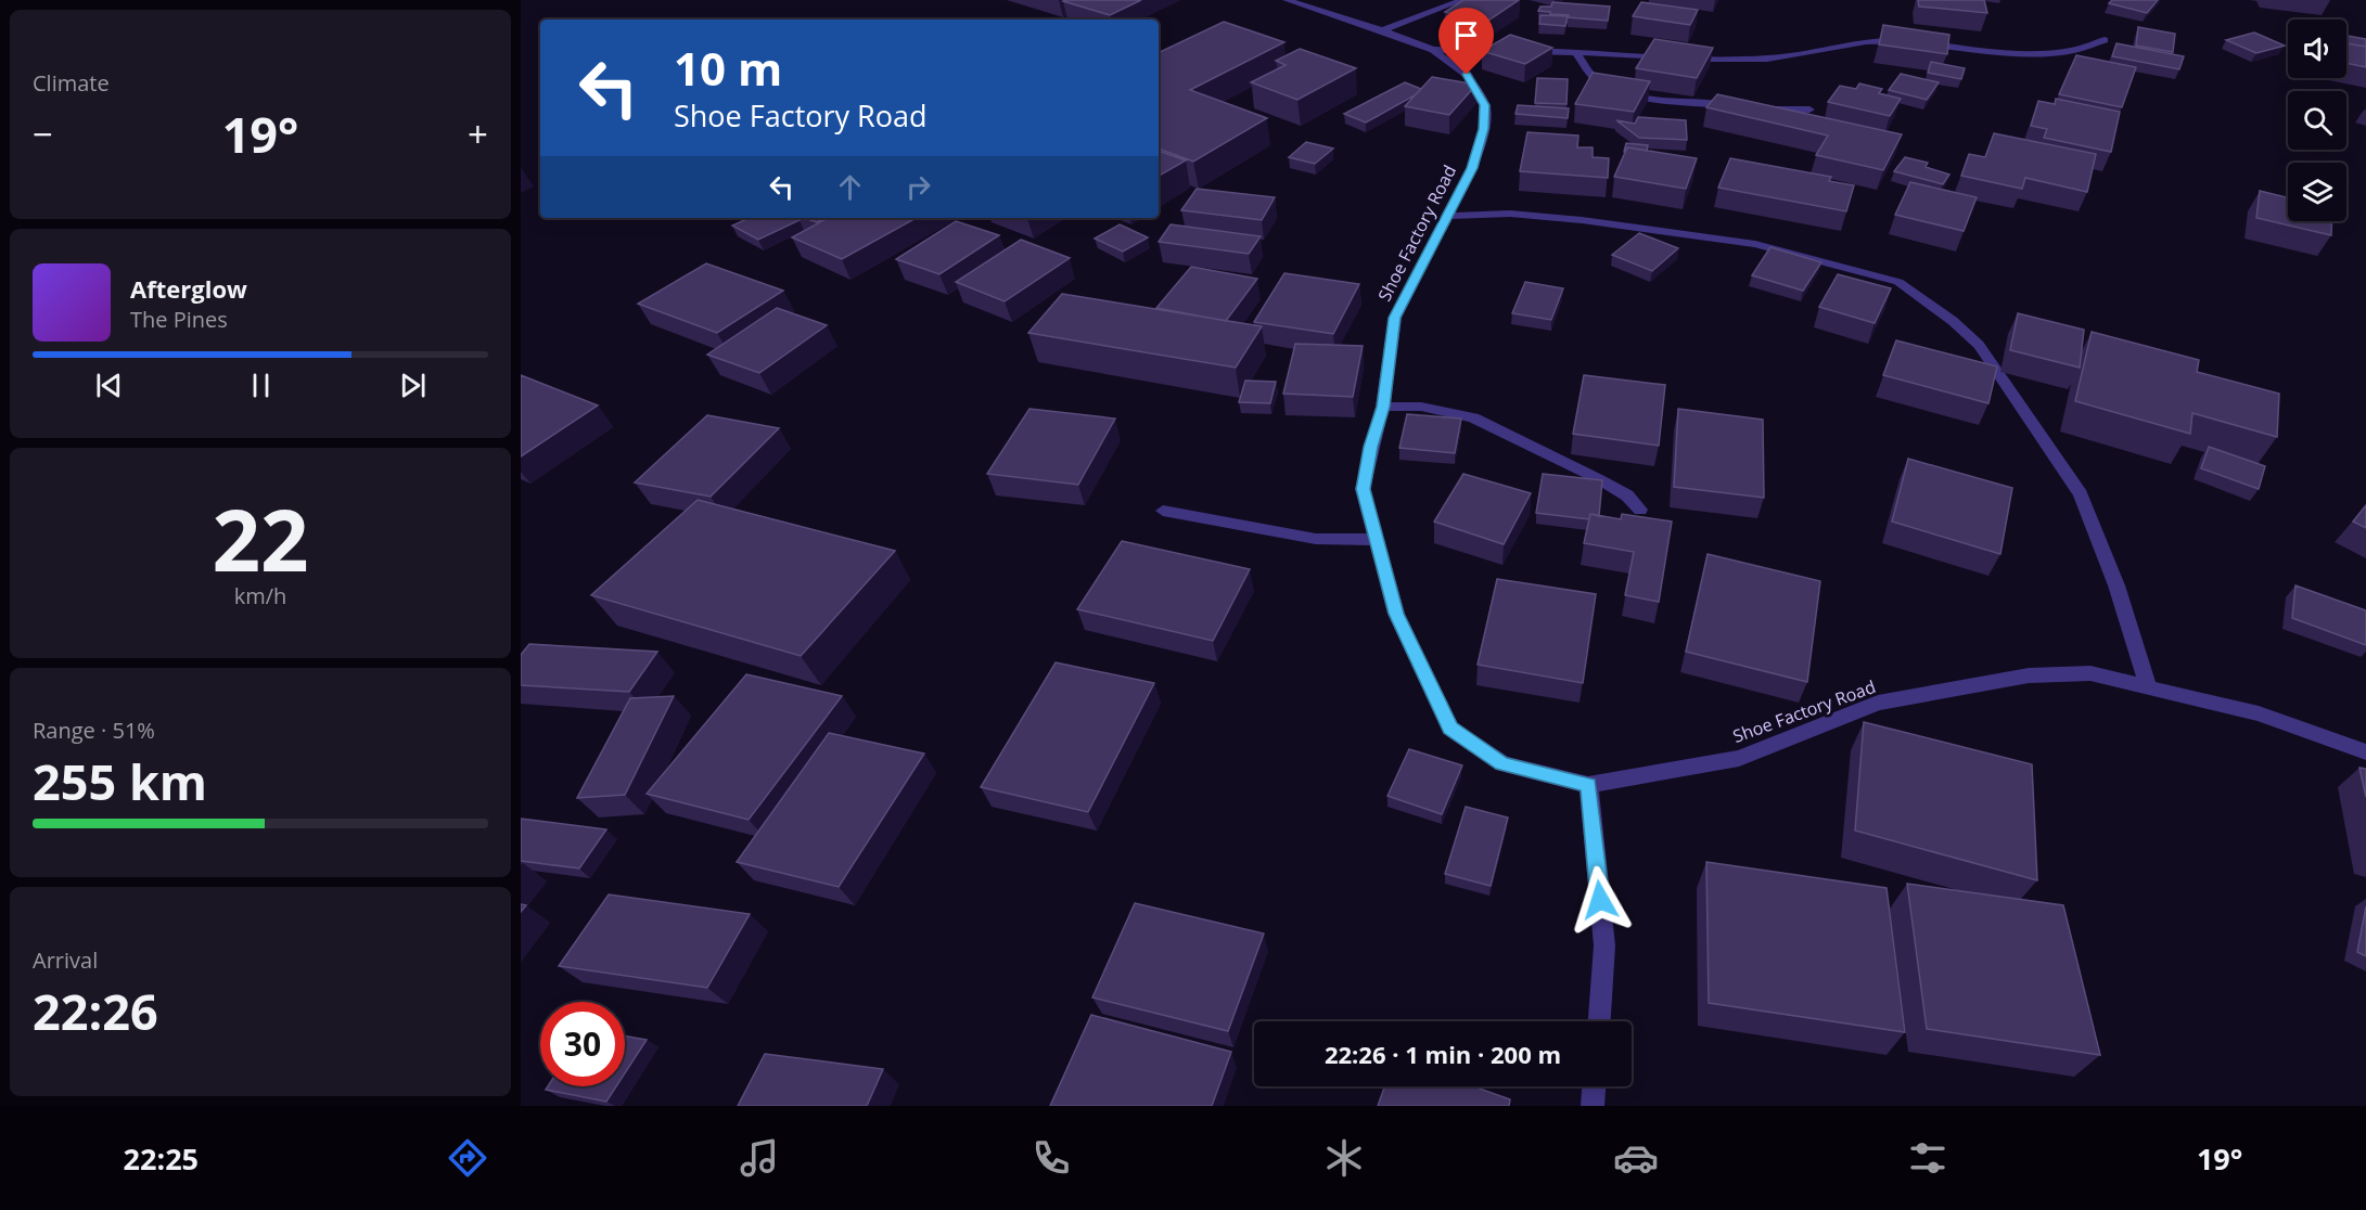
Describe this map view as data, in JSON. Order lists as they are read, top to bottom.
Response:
{
  "streets": {
    "street": ["Shoe Factory Road"]
  },
  "page": {
    "tile": [
      "Climate",
      ["22", "km/h"],
      ["Range · 51%", "255 km"],
      ["Arrival", "22:26"]
    ],
    "turn": ["10 m", "Shoe Factory Road"],
    "heat": ["−", "19°", "+"],
    "song": ["Afterglow", "The Pines"],
    "limit": "30",
    "trip": "22:26 · 1 min · 200 m",
    "tabs": ["22:25", "19°"]
  }
}
